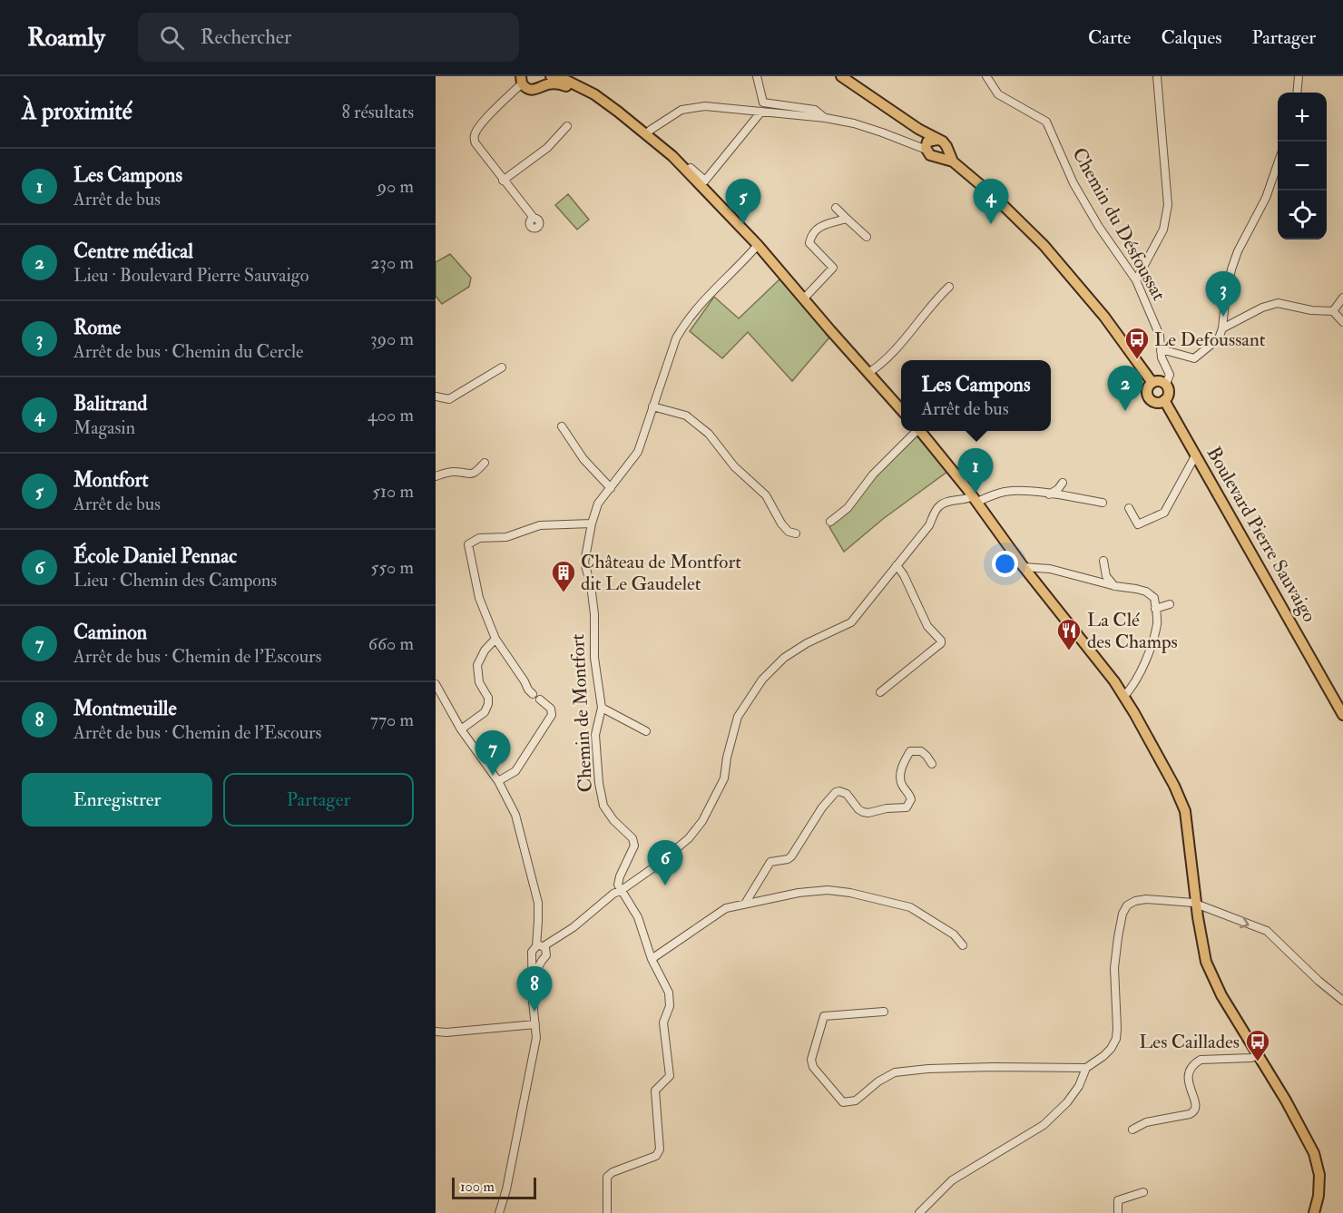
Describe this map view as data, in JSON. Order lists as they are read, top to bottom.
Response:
{
  "streets": {
    "main road": ["Boulevard Pierre Sauvaigo"],
    "street": ["Chemin du Désfoussat", "Chemin de Montfort"]
  },
  "crossings": [
    ["Chemin du Désfoussat", "Boulevard Pierre Sauvaigo"]
  ],
  "places": {
    "bus stop": ["Le Defoussant", "Les Caillades"],
    "building": ["Château de Montfort dit Le Gaudelet"],
    "restaurant": ["La Clé des Champs"]
  },
  "scale_bar": "100 m",
  "page": {
    "header": "Roamly",
    "search": "Rechercher",
    "nav": ["Carte", "Calques", "Partager"],
    "heading": ["À proximité", "8 résultats"],
    "map_buttons": ["+", "−"],
    "list": [
      {
        "mark": "1",
        "name": "Les Campons",
        "note": "Arrêt de bus",
        "value": "90 m"
      },
      {
        "mark": "2",
        "name": "Centre médical",
        "note": "Lieu · Boulevard Pierre Sauvaigo",
        "value": "230 m"
      },
      {
        "mark": "3",
        "name": "Rome",
        "note": "Arrêt de bus · Chemin du Cercle",
        "value": "390 m"
      },
      {
        "mark": "4",
        "name": "Balitrand",
        "note": "Magasin",
        "value": "400 m"
      },
      {
        "mark": "5",
        "name": "Montfort",
        "note": "Arrêt de bus",
        "value": "510 m"
      },
      {
        "mark": "6",
        "name": "École Daniel Pennac",
        "note": "Lieu · Chemin des Campons",
        "value": "550 m"
      },
      {
        "mark": "7",
        "name": "Caminon",
        "note": "Arrêt de bus · Chemin de l'Escours",
        "value": "660 m"
      },
      {
        "mark": "8",
        "name": "Montmeuille",
        "note": "Arrêt de bus · Chemin de l'Escours",
        "value": "770 m"
      }
    ],
    "pins": [
      "4",
      "5",
      "3",
      "2",
      "1",
      "7",
      "6",
      "8"
    ],
    "popup": ["Les Campons", "Arrêt de bus"],
    "buttons": ["Enregistrer", "Partager"],
    "scale": "100 m"
  }
}
